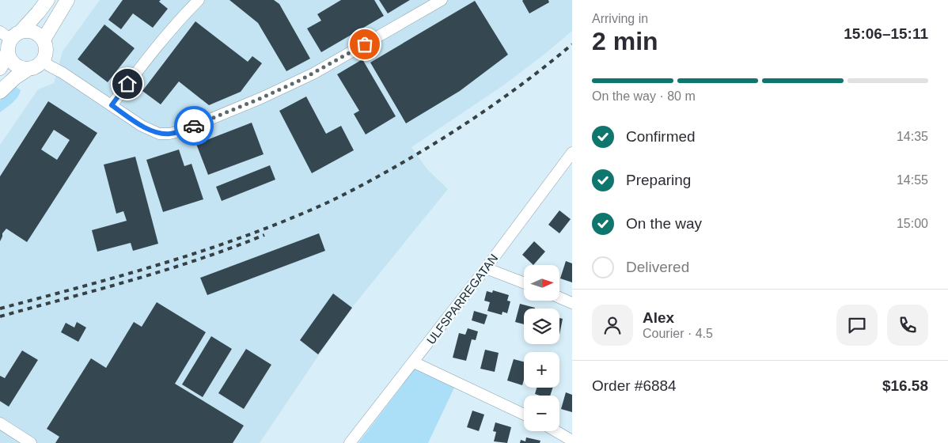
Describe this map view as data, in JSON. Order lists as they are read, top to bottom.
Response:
{
  "streets": {
    "street": ["ULFSPARREGATAN"]
  },
  "north": "right",
  "page": {
    "heading": ["2 min", "Arriving in", "15:06–15:11"],
    "panel": [
      "Alex",
      "Courier · 4.5",
      "Order #6884",
      "$16.58"
    ],
    "bar": "On the way · 80 m",
    "list": [
      ["Confirmed", "14:35"],
      ["Preparing", "14:55"],
      ["On the way", "15:00"],
      "Delivered"
    ],
    "map_buttons": ["+", "−"]
  }
}
